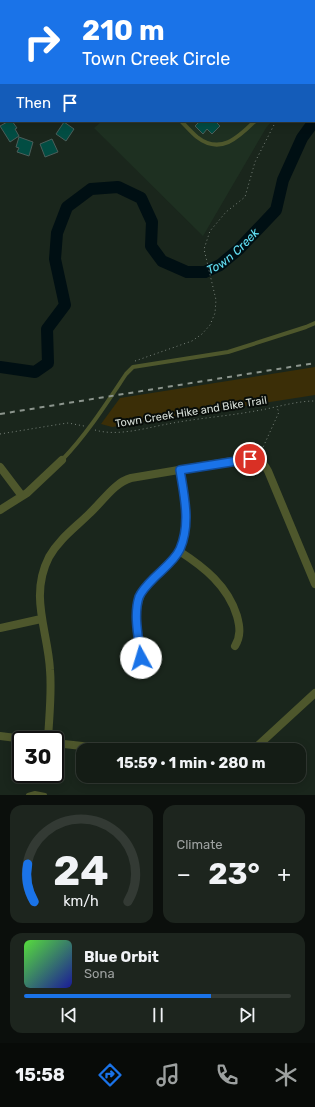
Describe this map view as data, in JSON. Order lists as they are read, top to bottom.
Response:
{
  "streets": {
    "path": ["Town Creek Hike and Bike Trail"]
  },
  "water": ["Town Creek"],
  "page": {
    "turn": ["210 m", "Town Creek Circle"],
    "then": "Then",
    "limit": "30",
    "trip": "15:59 · 1 min · 280 m",
    "tile": "Climate",
    "heat": ["−", "23°", "+"],
    "song": ["Blue Orbit", "Sona"],
    "tabs": "15:58",
    "gauge": ["24", "km/h"]
  }
}
